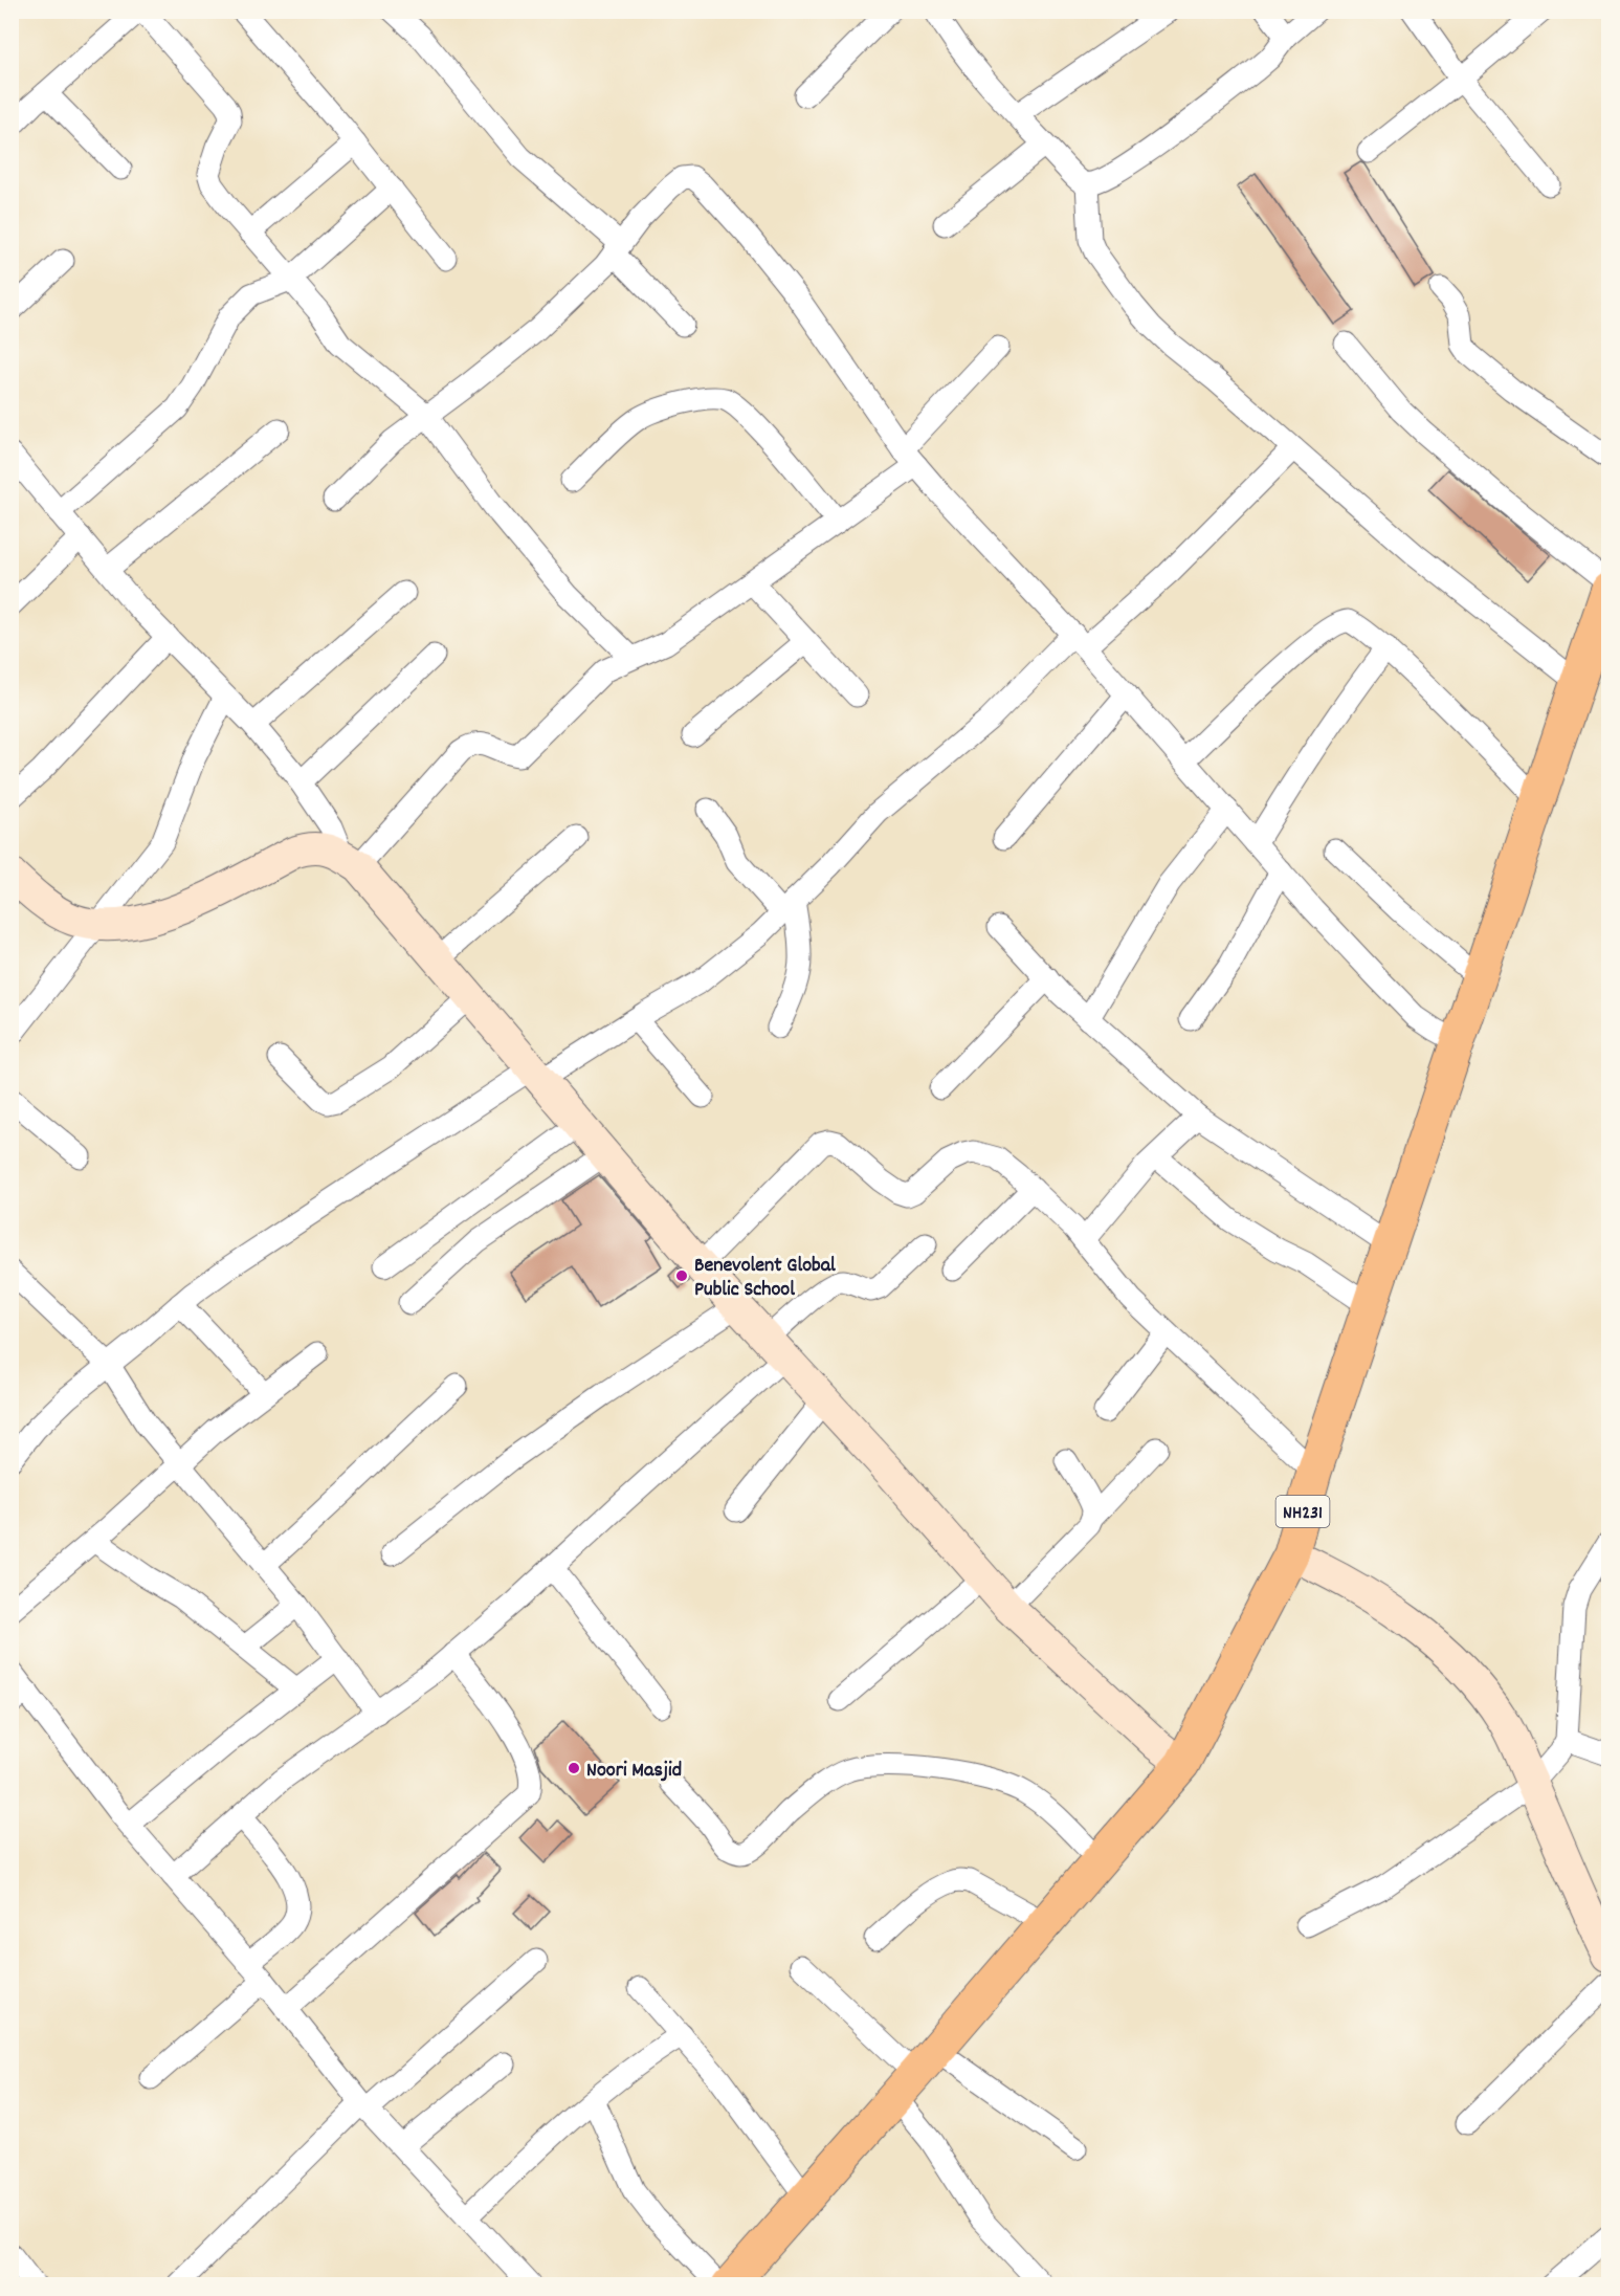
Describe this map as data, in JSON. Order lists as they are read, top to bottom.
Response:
{
  "streets": {
    "highway": ["NH231"]
  },
  "places": ["Benevolent Global Public School", "Noori Masjid"]
}
